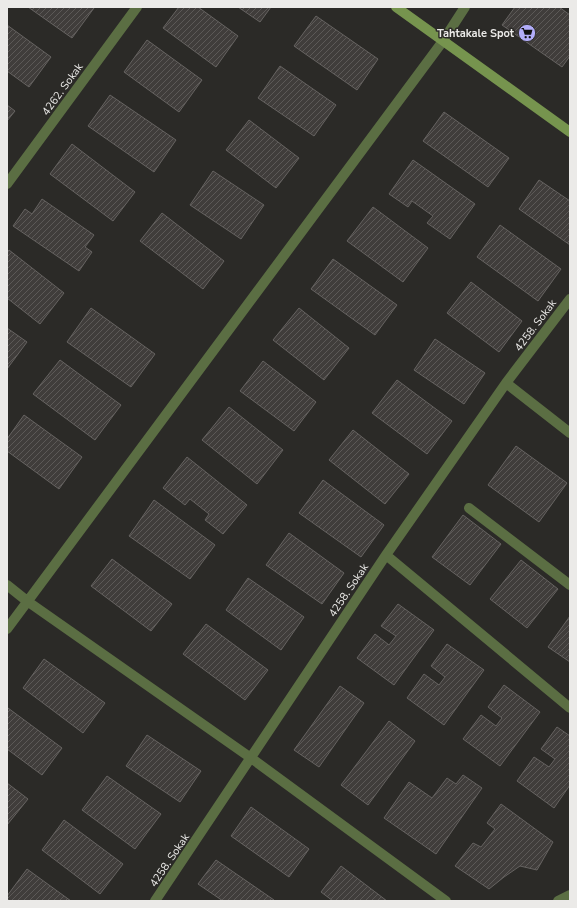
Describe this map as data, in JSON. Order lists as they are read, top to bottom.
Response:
{
  "streets": {
    "street": ["4262. Sokak", "4258. Sokak"]
  },
  "places": {
    "supermarket": ["Tahtakale Spot"]
  }
}
